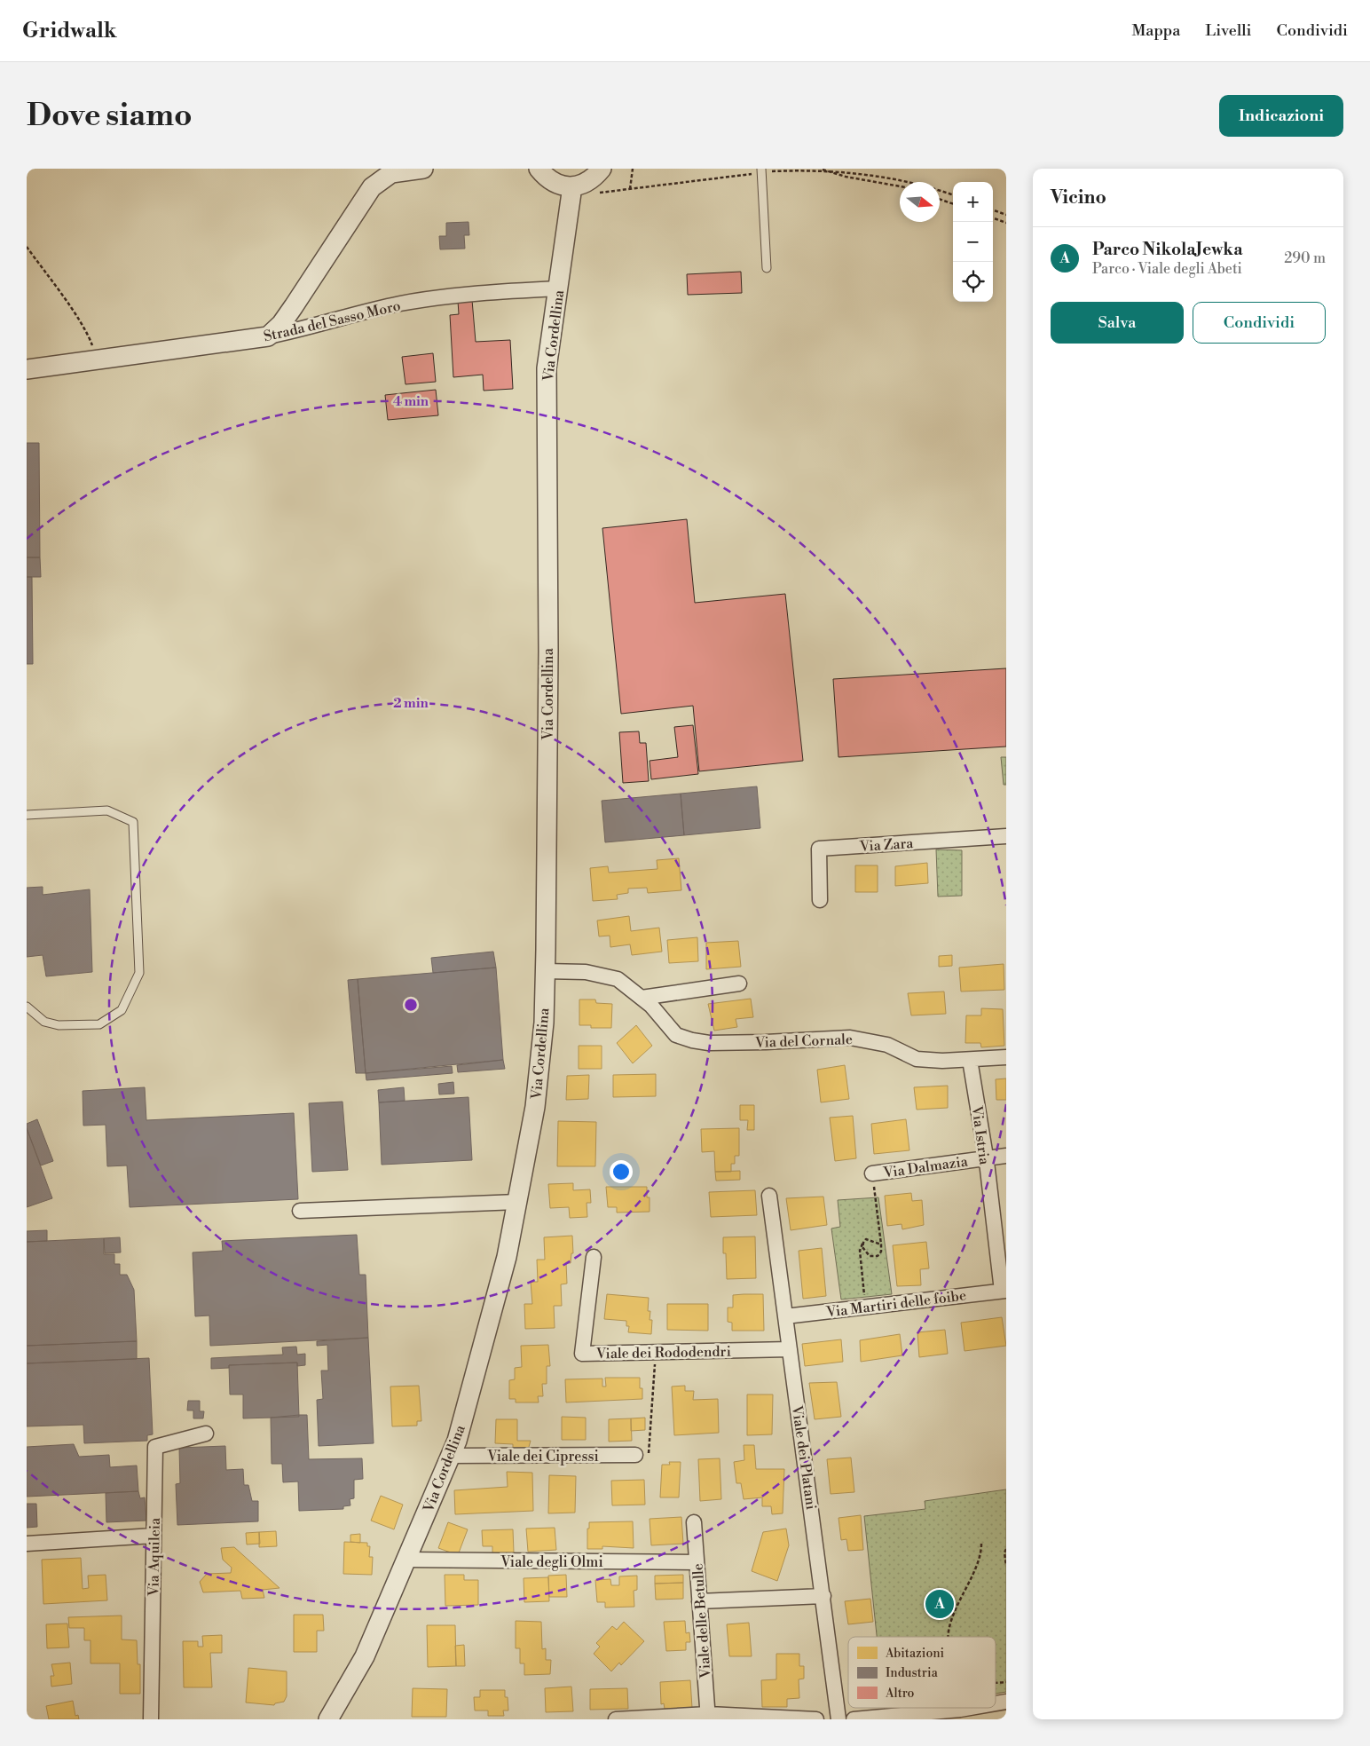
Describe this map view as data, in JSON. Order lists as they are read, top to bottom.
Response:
{
  "streets": {
    "street": [
      "Strada del Sasso Moro",
      "Via Cordellina",
      "Via Zara",
      "Via del Cornale",
      "Via Istria",
      "Via Dalmazia",
      "Via Martiri delle foibe",
      "Viale dei Rododendri",
      "Viale dei Cipressi",
      "Viale dei Platani",
      "Via Aquileia",
      "Viale degli Olmi",
      "Viale delle Betulle"
    ]
  },
  "crossings": [
    ["Strada del Sasso Moro", "Via Cordellina"],
    ["Via Cordellina", "Via del Cornale"],
    ["Via Cordellina", "Viale dei Cipressi"],
    ["Via Cordellina", "Viale degli Olmi"],
    ["Via del Cornale", "Via Istria"],
    ["Via Istria", "Via Dalmazia"],
    ["Via Istria", "Via Martiri delle foibe"],
    ["Via Martiri delle foibe", "Viale dei Platani"],
    ["Viale dei Rododendri", "Viale dei Platani"],
    ["Viale degli Olmi", "Viale delle Betulle"]
  ],
  "legend": ["Abitazioni", "Industria", "Altro"],
  "north": "right",
  "page": {
    "header": "Gridwalk",
    "nav": ["Mappa", "Livelli", "Condividi"],
    "buttons": [
      "Indicazioni",
      ["Salva", "Condividi"]
    ],
    "title": "Dove siamo",
    "heading": "Vicino",
    "map_buttons": ["+", "−"],
    "list": [
      {
        "mark": "A",
        "name": "Parco NikolaJewka",
        "note": "Parco · Viale degli Abeti",
        "value": "290 m"
      }
    ],
    "pins": "A"
  },
  "rings": ["4 min", "2 min"]
}
